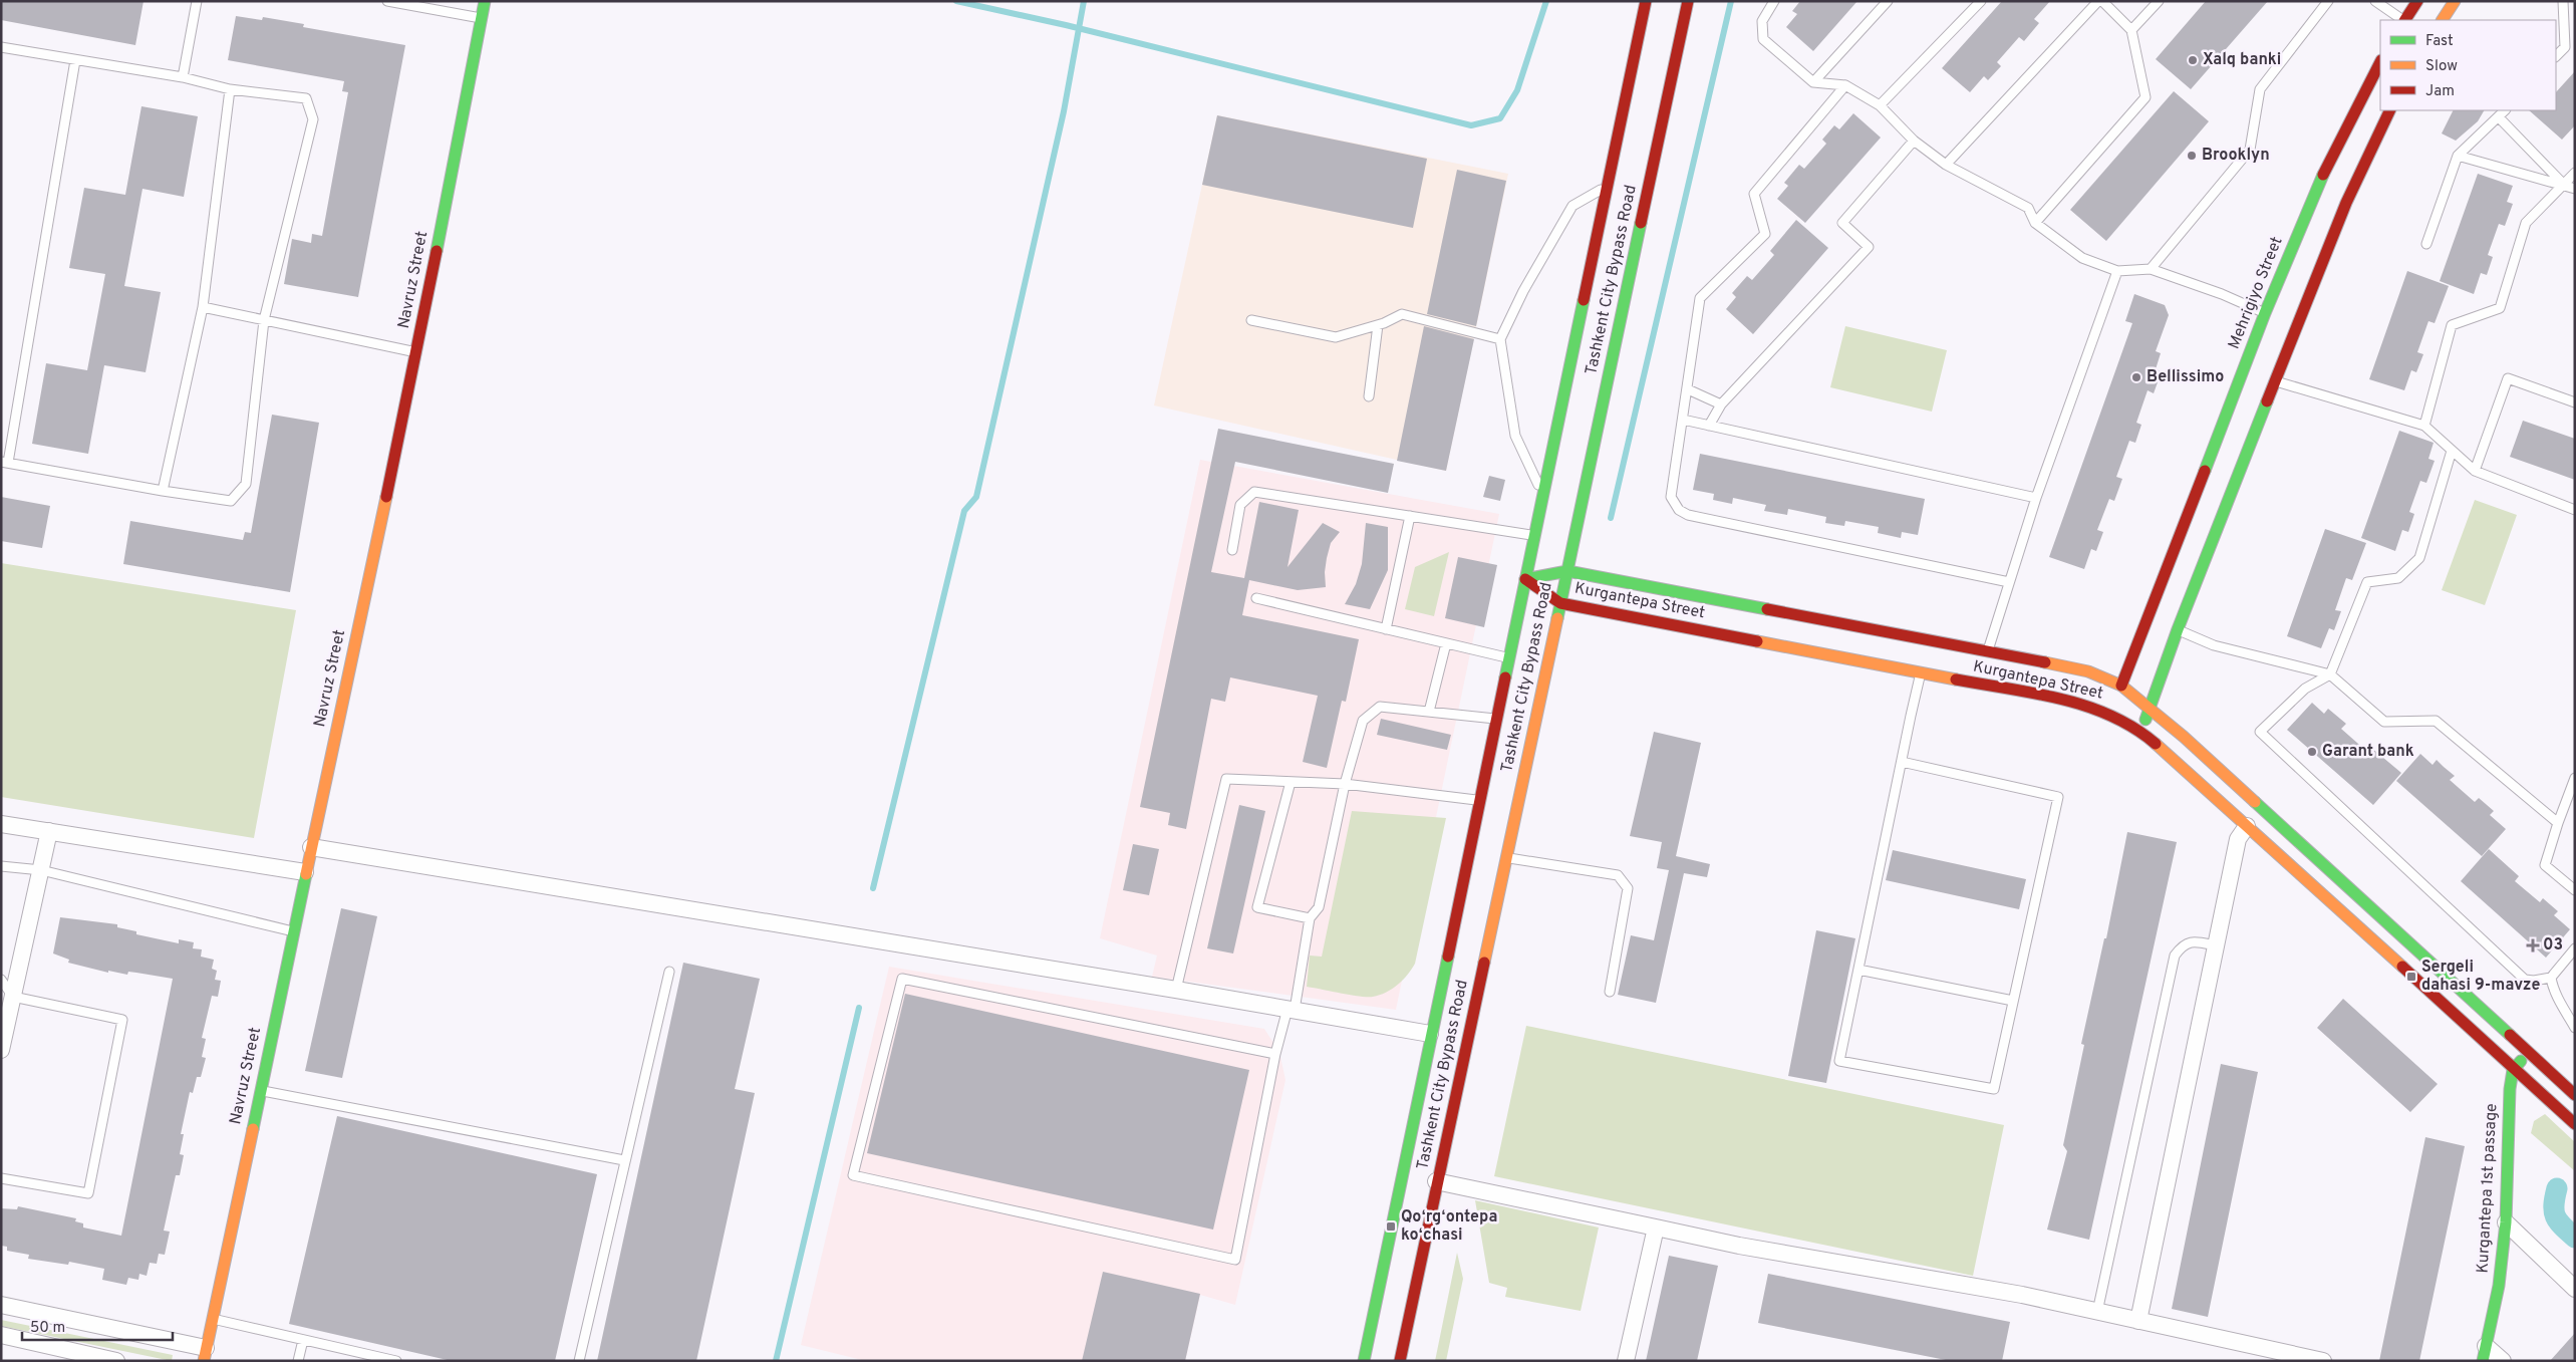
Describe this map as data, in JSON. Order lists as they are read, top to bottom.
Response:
{
  "streets": {
    "main road": [
      "Navruz Street",
      "Tashkent City Bypass Road",
      "Mehrigiyo Street",
      "Kurgantepa Street",
      "Kurgantepa 1st passage"
    ]
  },
  "crossings": [
    ["Tashkent City Bypass Road", "Kurgantepa Street"],
    ["Mehrigiyo Street", "Kurgantepa Street"],
    ["Kurgantepa Street", "Kurgantepa 1st passage"]
  ],
  "places": {
    "other": [
      "Xalq banki",
      "Brooklyn",
      "Bellissimo",
      "Garant bank"
    ],
    "health": ["03"],
    "transit": ["Sergeli dahasi 9-mavze", "Qoʻrgʻontepa koʻchasi"]
  },
  "legend": ["Fast", "Slow", "Jam"],
  "scale_bar": "50 m"
}
